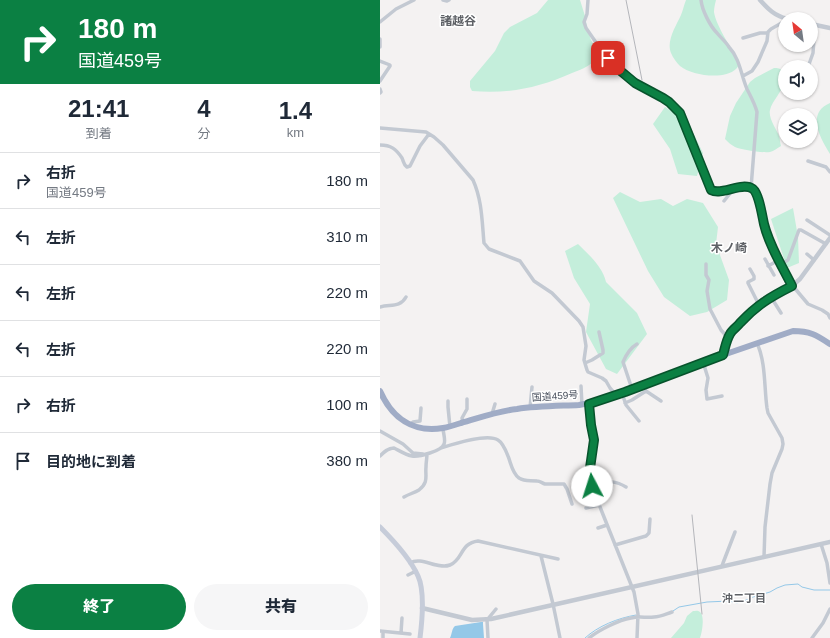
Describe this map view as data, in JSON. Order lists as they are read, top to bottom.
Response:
{
  "streets": {
    "highway": ["国道459号"]
  },
  "districts": ["諸越谷", "木ノ崎", "沖二丁目"],
  "north": "top left",
  "page": {
    "turn": ["180 m", "国道459号"],
    "eta": [
      "21:41",
      "到着",
      "4",
      "分",
      "1.4",
      "km"
    ],
    "list": [
      {
        "name": "右折",
        "note": "国道459号",
        "value": "180 m"
      },
      {
        "name": "左折",
        "value": "310 m"
      },
      {
        "name": "左折",
        "value": "220 m"
      },
      {
        "name": "左折",
        "value": "220 m"
      },
      {
        "name": "右折",
        "value": "100 m"
      },
      {
        "name": "目的地に到着",
        "value": "380 m"
      }
    ],
    "buttons": ["終了", "共有"]
  }
}
